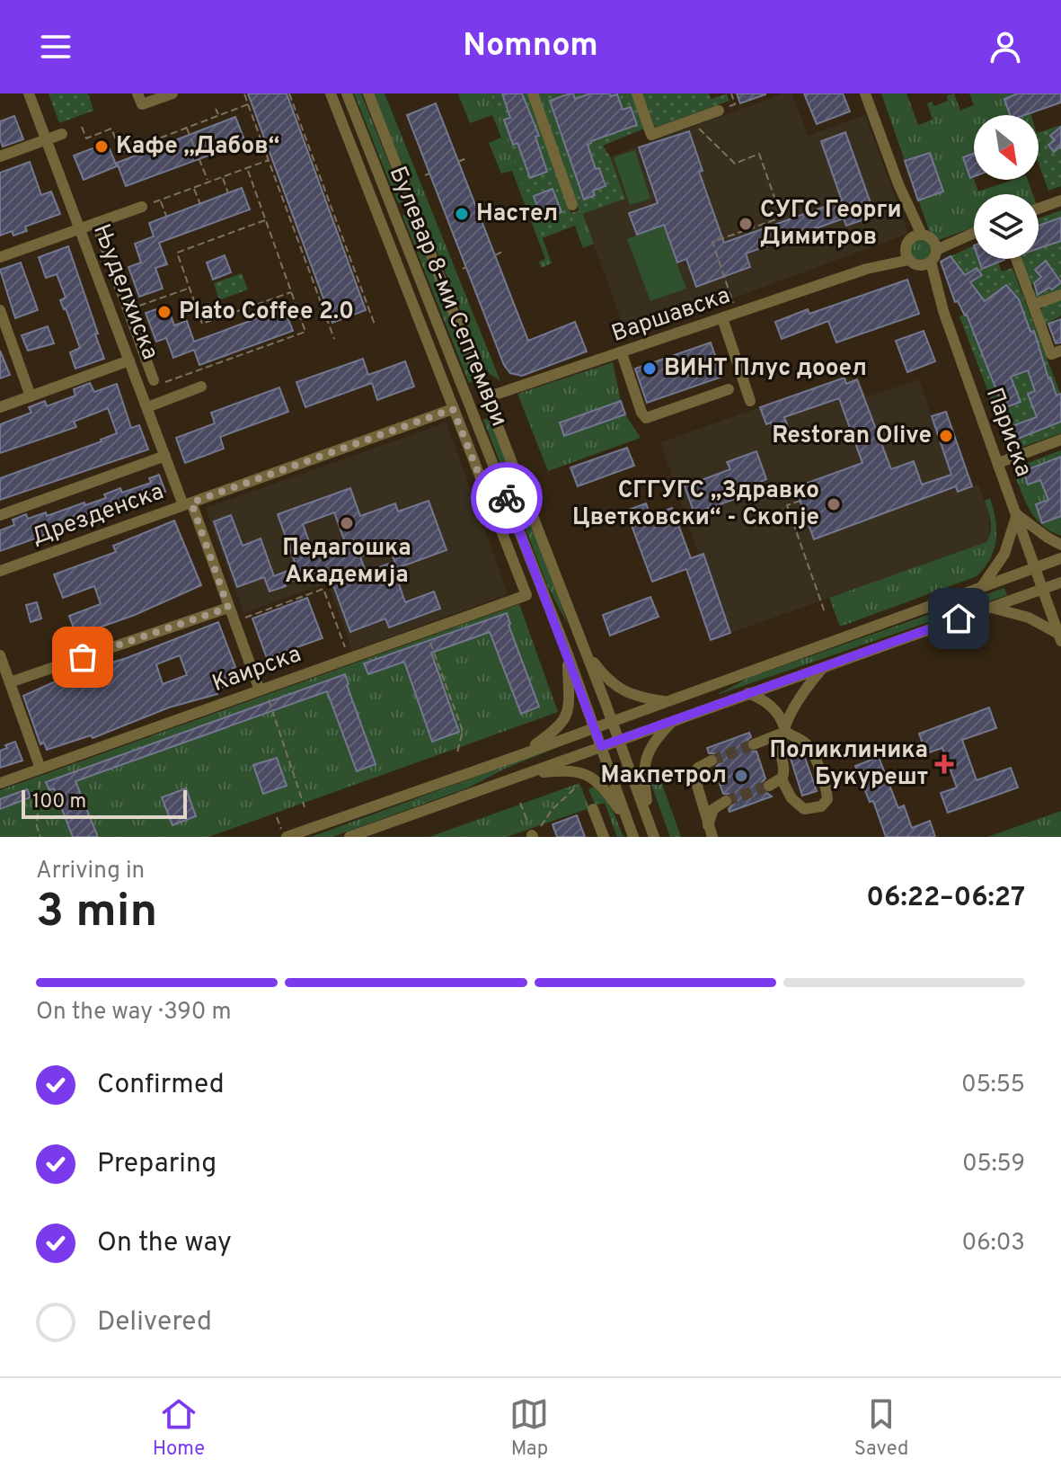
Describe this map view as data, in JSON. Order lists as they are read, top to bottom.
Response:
{
  "streets": {
    "street": [
      "Њуделхиска",
      "Булевар 8-ми Септември",
      "Варшавска",
      "Париска",
      "Дрезденска",
      "Каирска"
    ]
  },
  "crossings": [
    ["Њуделхиска", "Дрезденска"],
    ["Њуделхиска", "Каирска"],
    ["Булевар 8-ми Септември", "Варшавска"]
  ],
  "places": {
    "other": [
      "Кафе „Дабов“",
      "Настел",
      "СУГС Георги Димитров",
      "Plato Coffee 2.0",
      "ВИНТ Плус дооел",
      "Restoran Olive",
      "СГГУГС „Здравко Цветковски“ - Скопје",
      "Педагошка Академија",
      "Макпетрол"
    ],
    "health": ["Поликлиника Букурешт"]
  },
  "scale_bar": "100 m",
  "north": "bottom right",
  "page": {
    "header": "Nomnom",
    "scale": "100 m",
    "heading": ["3 min", "Arriving in", "06:22–06:27"],
    "bar": "On the way · 390 m",
    "list": [
      ["Confirmed", "05:55"],
      ["Preparing", "05:59"],
      ["On the way", "06:03"],
      "Delivered"
    ],
    "tabs": ["Home", "Map", "Saved"]
  }
}
